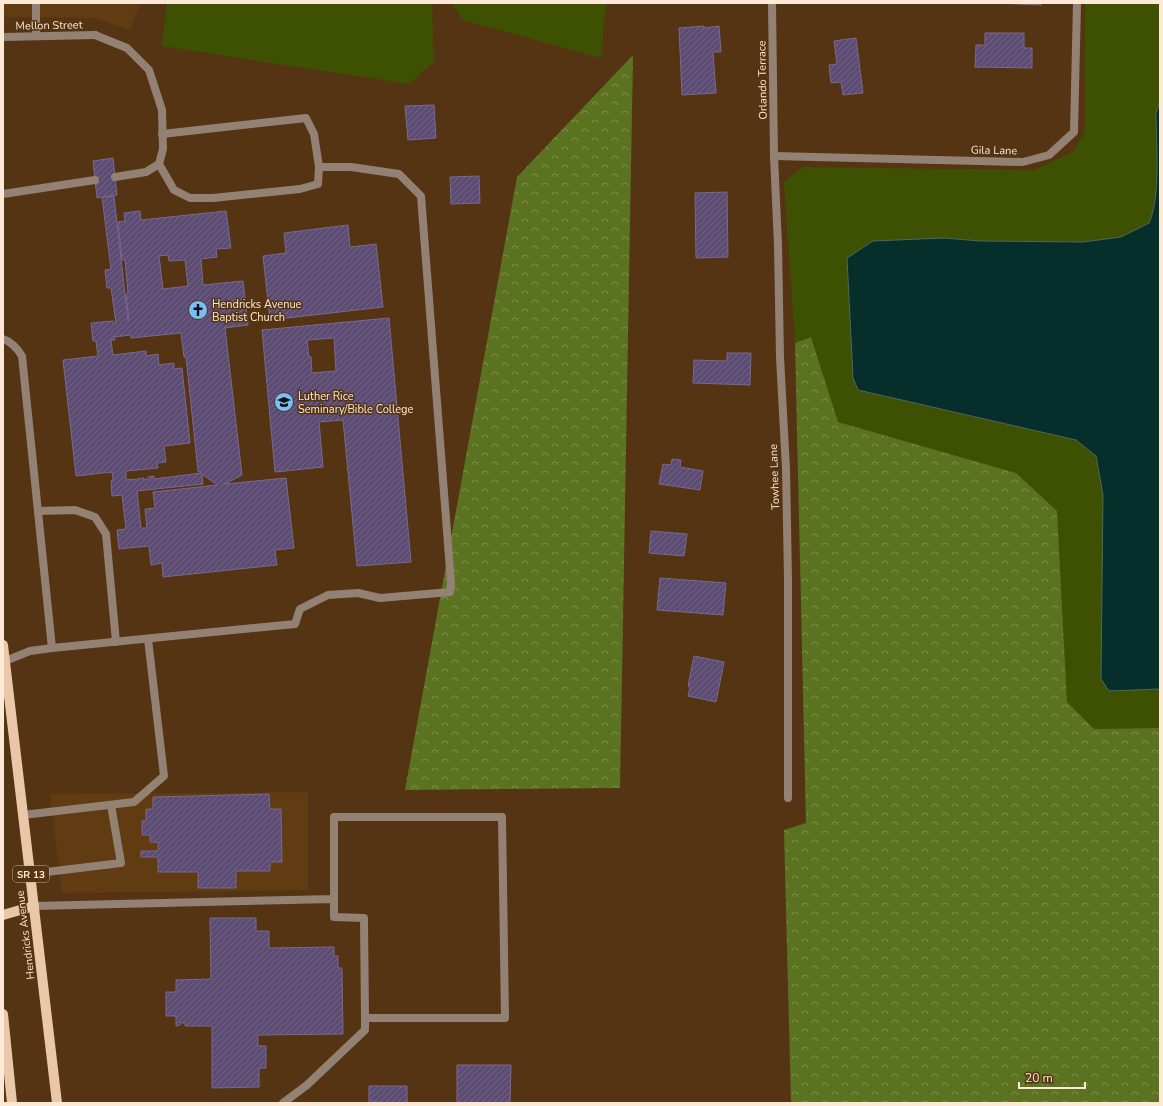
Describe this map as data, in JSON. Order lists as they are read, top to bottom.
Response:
{
  "streets": {
    "main road": ["SR 13", "Hendricks Avenue"],
    "street": [
      "Mellon Street",
      "Orlando Terrace",
      "Gila Lane",
      "Towhee Lane"
    ]
  },
  "crossings": [
    ["Orlando Terrace", "Gila Lane"],
    ["Orlando Terrace", "Towhee Lane"],
    ["Gila Lane", "Towhee Lane"]
  ],
  "places": {
    "church": ["Hendricks Avenue Baptist Church"],
    "school or university": ["Luther Rice Seminary/Bible College"]
  },
  "scale_bar": "20 m"
}
